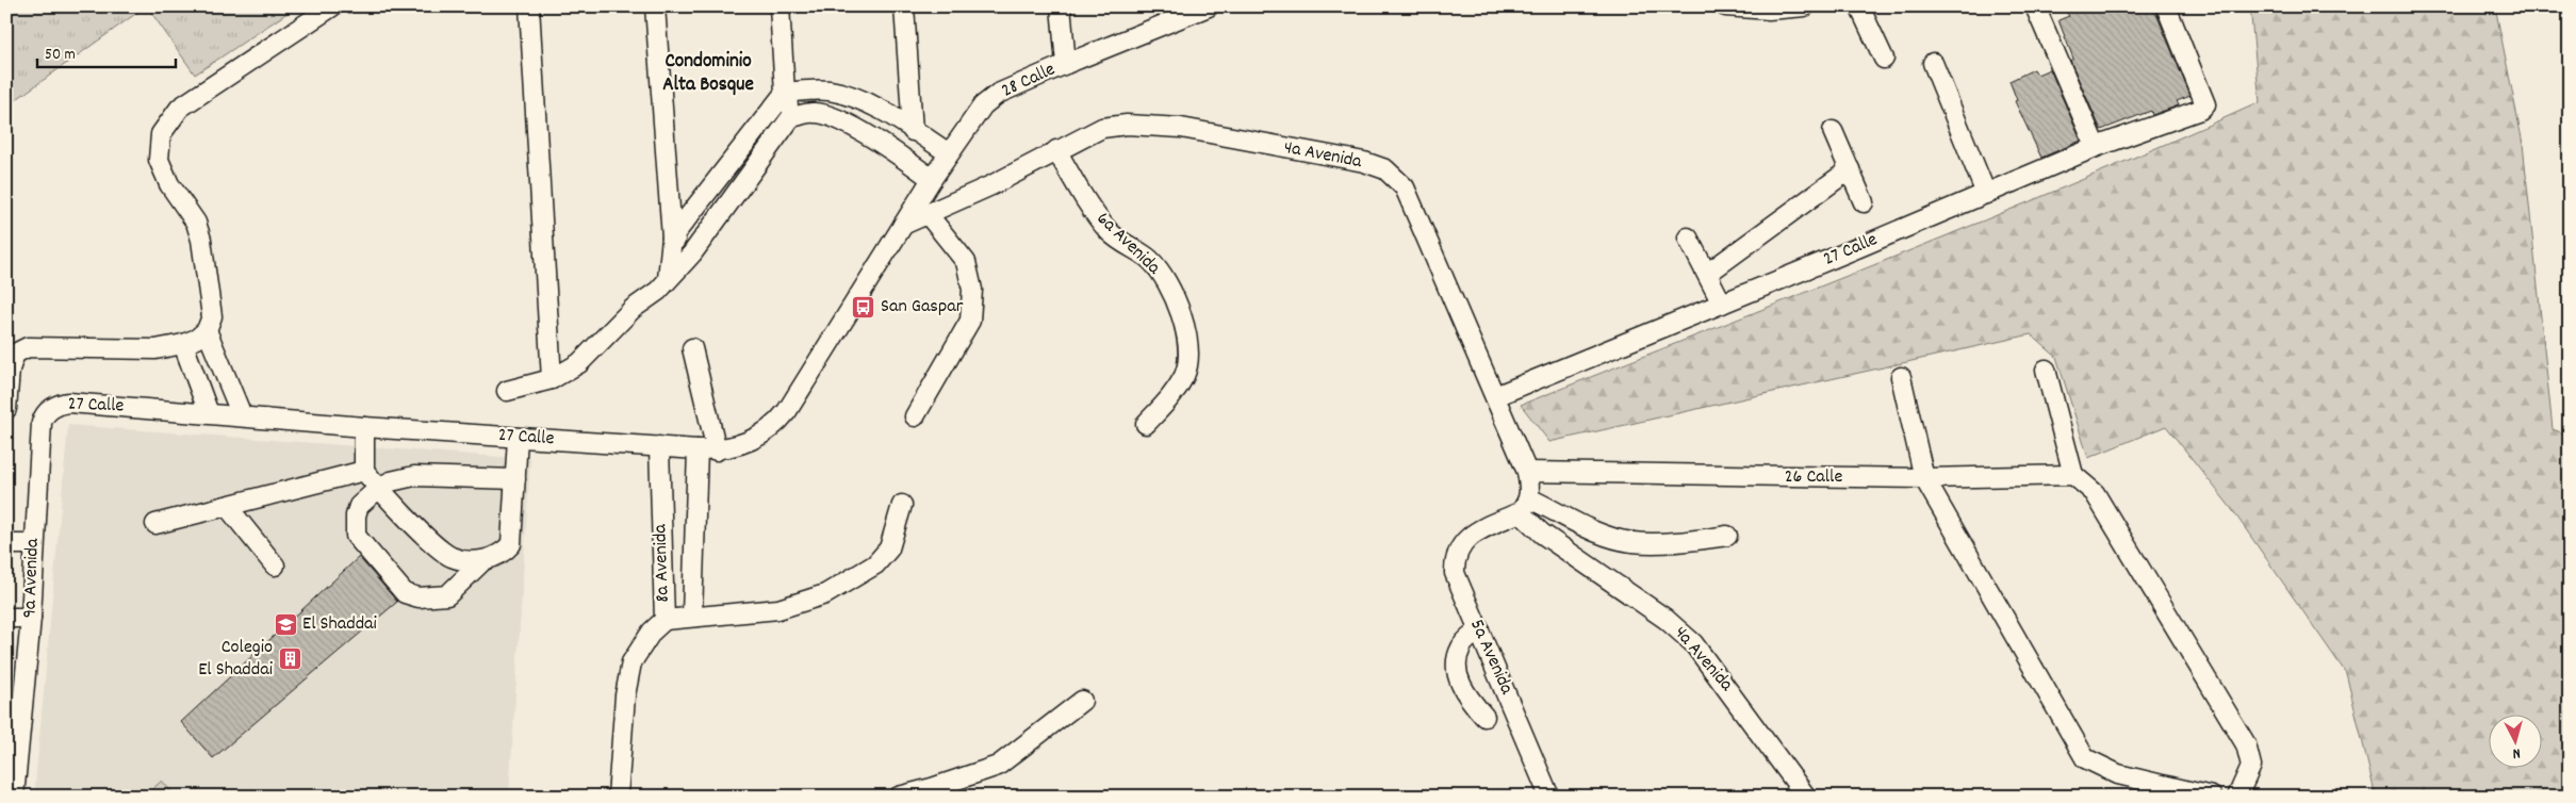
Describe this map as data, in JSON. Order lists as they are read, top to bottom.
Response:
{
  "streets": {
    "street": [
      "28 Calle",
      "4a Avenida",
      "6a Avenida",
      "27 Calle",
      "26 Calle",
      "8a Avenida",
      "9a Avenida",
      "5a Avenida"
    ]
  },
  "crossings": [
    ["28 Calle", "4a Avenida"],
    ["28 Calle", "27 Calle"],
    ["4a Avenida", "6a Avenida"],
    ["4a Avenida", "27 Calle"],
    ["4a Avenida", "26 Calle"],
    ["4a Avenida", "5a Avenida"],
    ["27 Calle", "8a Avenida"],
    ["27 Calle", "9a Avenida"]
  ],
  "districts": ["Condominio Alta Bosque"],
  "places": {
    "bus stop": ["San Gaspar"],
    "school or university": ["El Shaddai"],
    "building": ["Colegio El Shaddai"]
  },
  "scale_bar": "50 m",
  "north": "bottom"
}
